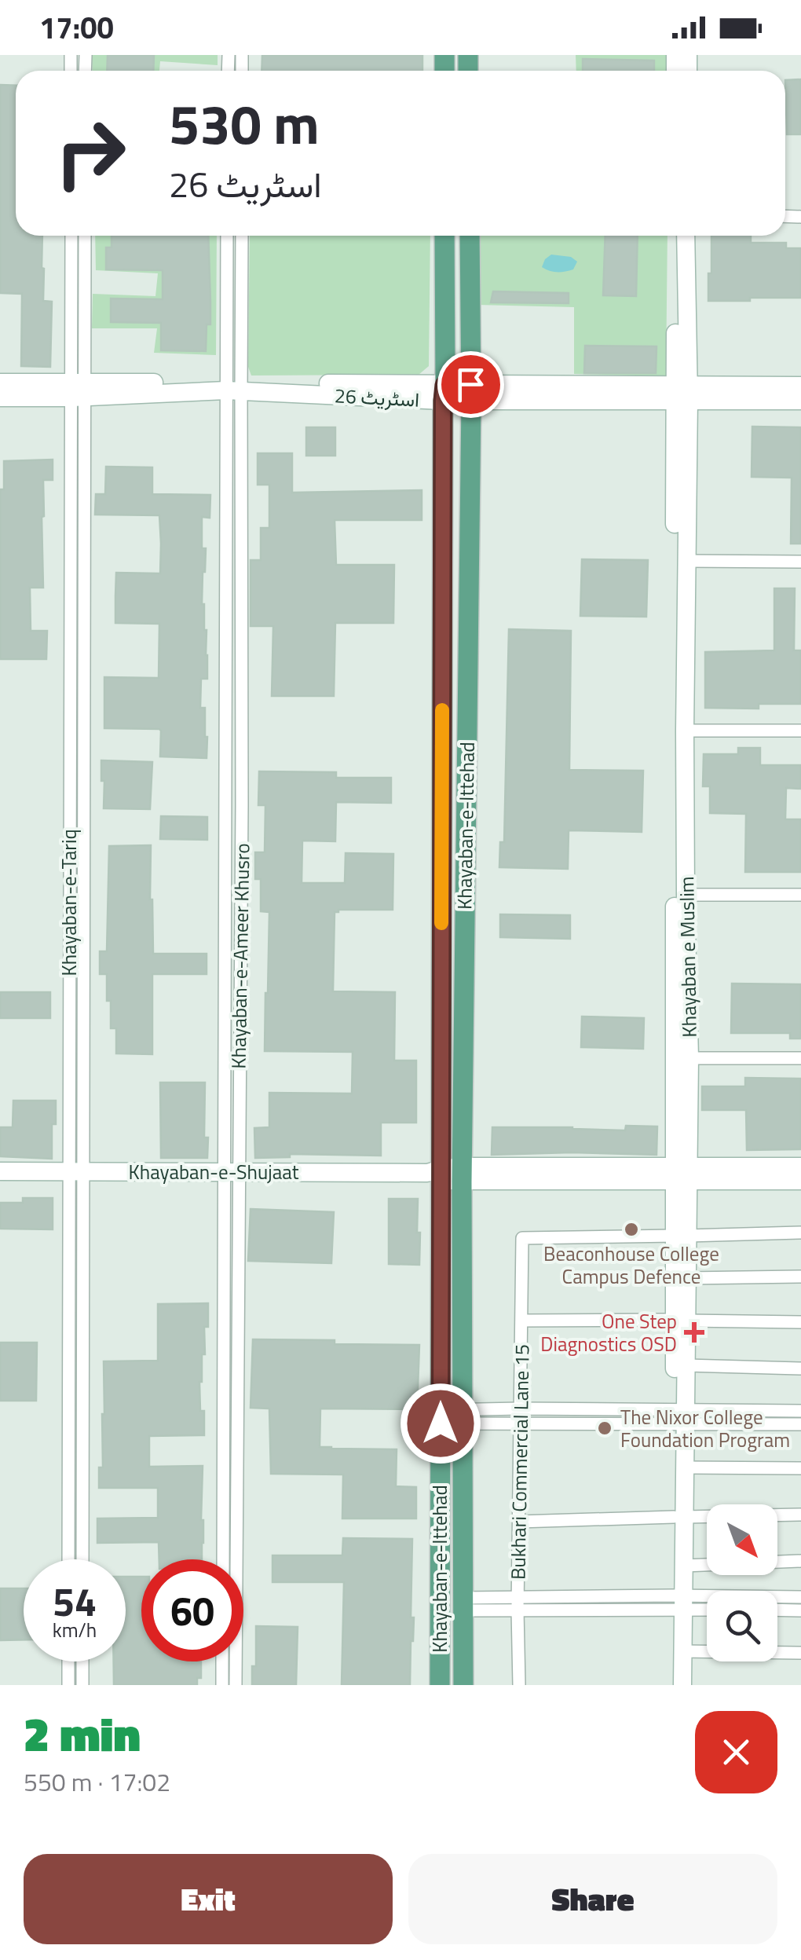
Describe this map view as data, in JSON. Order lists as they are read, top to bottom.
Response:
{
  "streets": {
    "main road": ["Khayaban-e-Ittehad"],
    "street": [
      "اسٹریٹ 26",
      "Khayaban-e-Tariq",
      "Khayaban-e-Ameer Khusro",
      "Khayaban e Muslim",
      "Khayaban-e-Shujaat",
      "Bukhari Commercial Lane 15"
    ]
  },
  "crossings": [
    ["اسٹریٹ 26", "Khayaban-e-Ittehad"],
    ["اسٹریٹ 26", "Khayaban-e-Tariq"],
    ["اسٹریٹ 26", "Khayaban-e-Ameer Khusro"],
    ["اسٹریٹ 26", "Khayaban e Muslim"],
    ["Khayaban-e-Ittehad", "Khayaban-e-Shujaat"],
    ["Khayaban-e-Tariq", "Khayaban-e-Shujaat"],
    ["Khayaban-e-Ameer Khusro", "Khayaban-e-Shujaat"],
    ["Khayaban e Muslim", "Khayaban-e-Shujaat"],
    ["Khayaban e Muslim", "Bukhari Commercial Lane 15"]
  ],
  "places": {
    "other": ["Beaconhouse College Campus Defence", "The Nixor College Foundation Program"],
    "health": ["One Step Diagnostics OSD"]
  },
  "north": "bottom right",
  "page": {
    "status": "17:00",
    "turn": ["530 m", "اسٹریٹ 26"],
    "speed": "54 km/h",
    "limit": "60",
    "heading": ["2 min", "550 m · 17:02"],
    "buttons": ["Exit", "Share"]
  }
}
